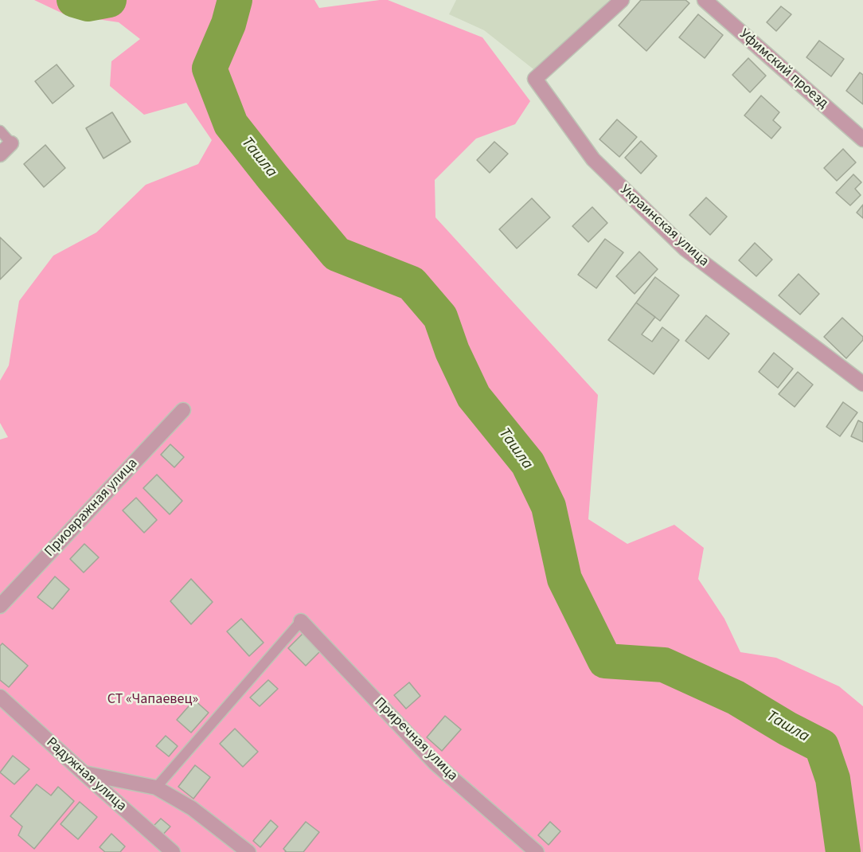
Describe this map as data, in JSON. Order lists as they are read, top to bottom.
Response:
{
  "streets": {
    "street": [
      "Уфимский проезд",
      "Украинская улица",
      "Приовражная улица",
      "Приречная улица",
      "Радужная улица"
    ]
  },
  "water": ["Ташла"],
  "parks": ["СТ «Чапаевец»"]
}
